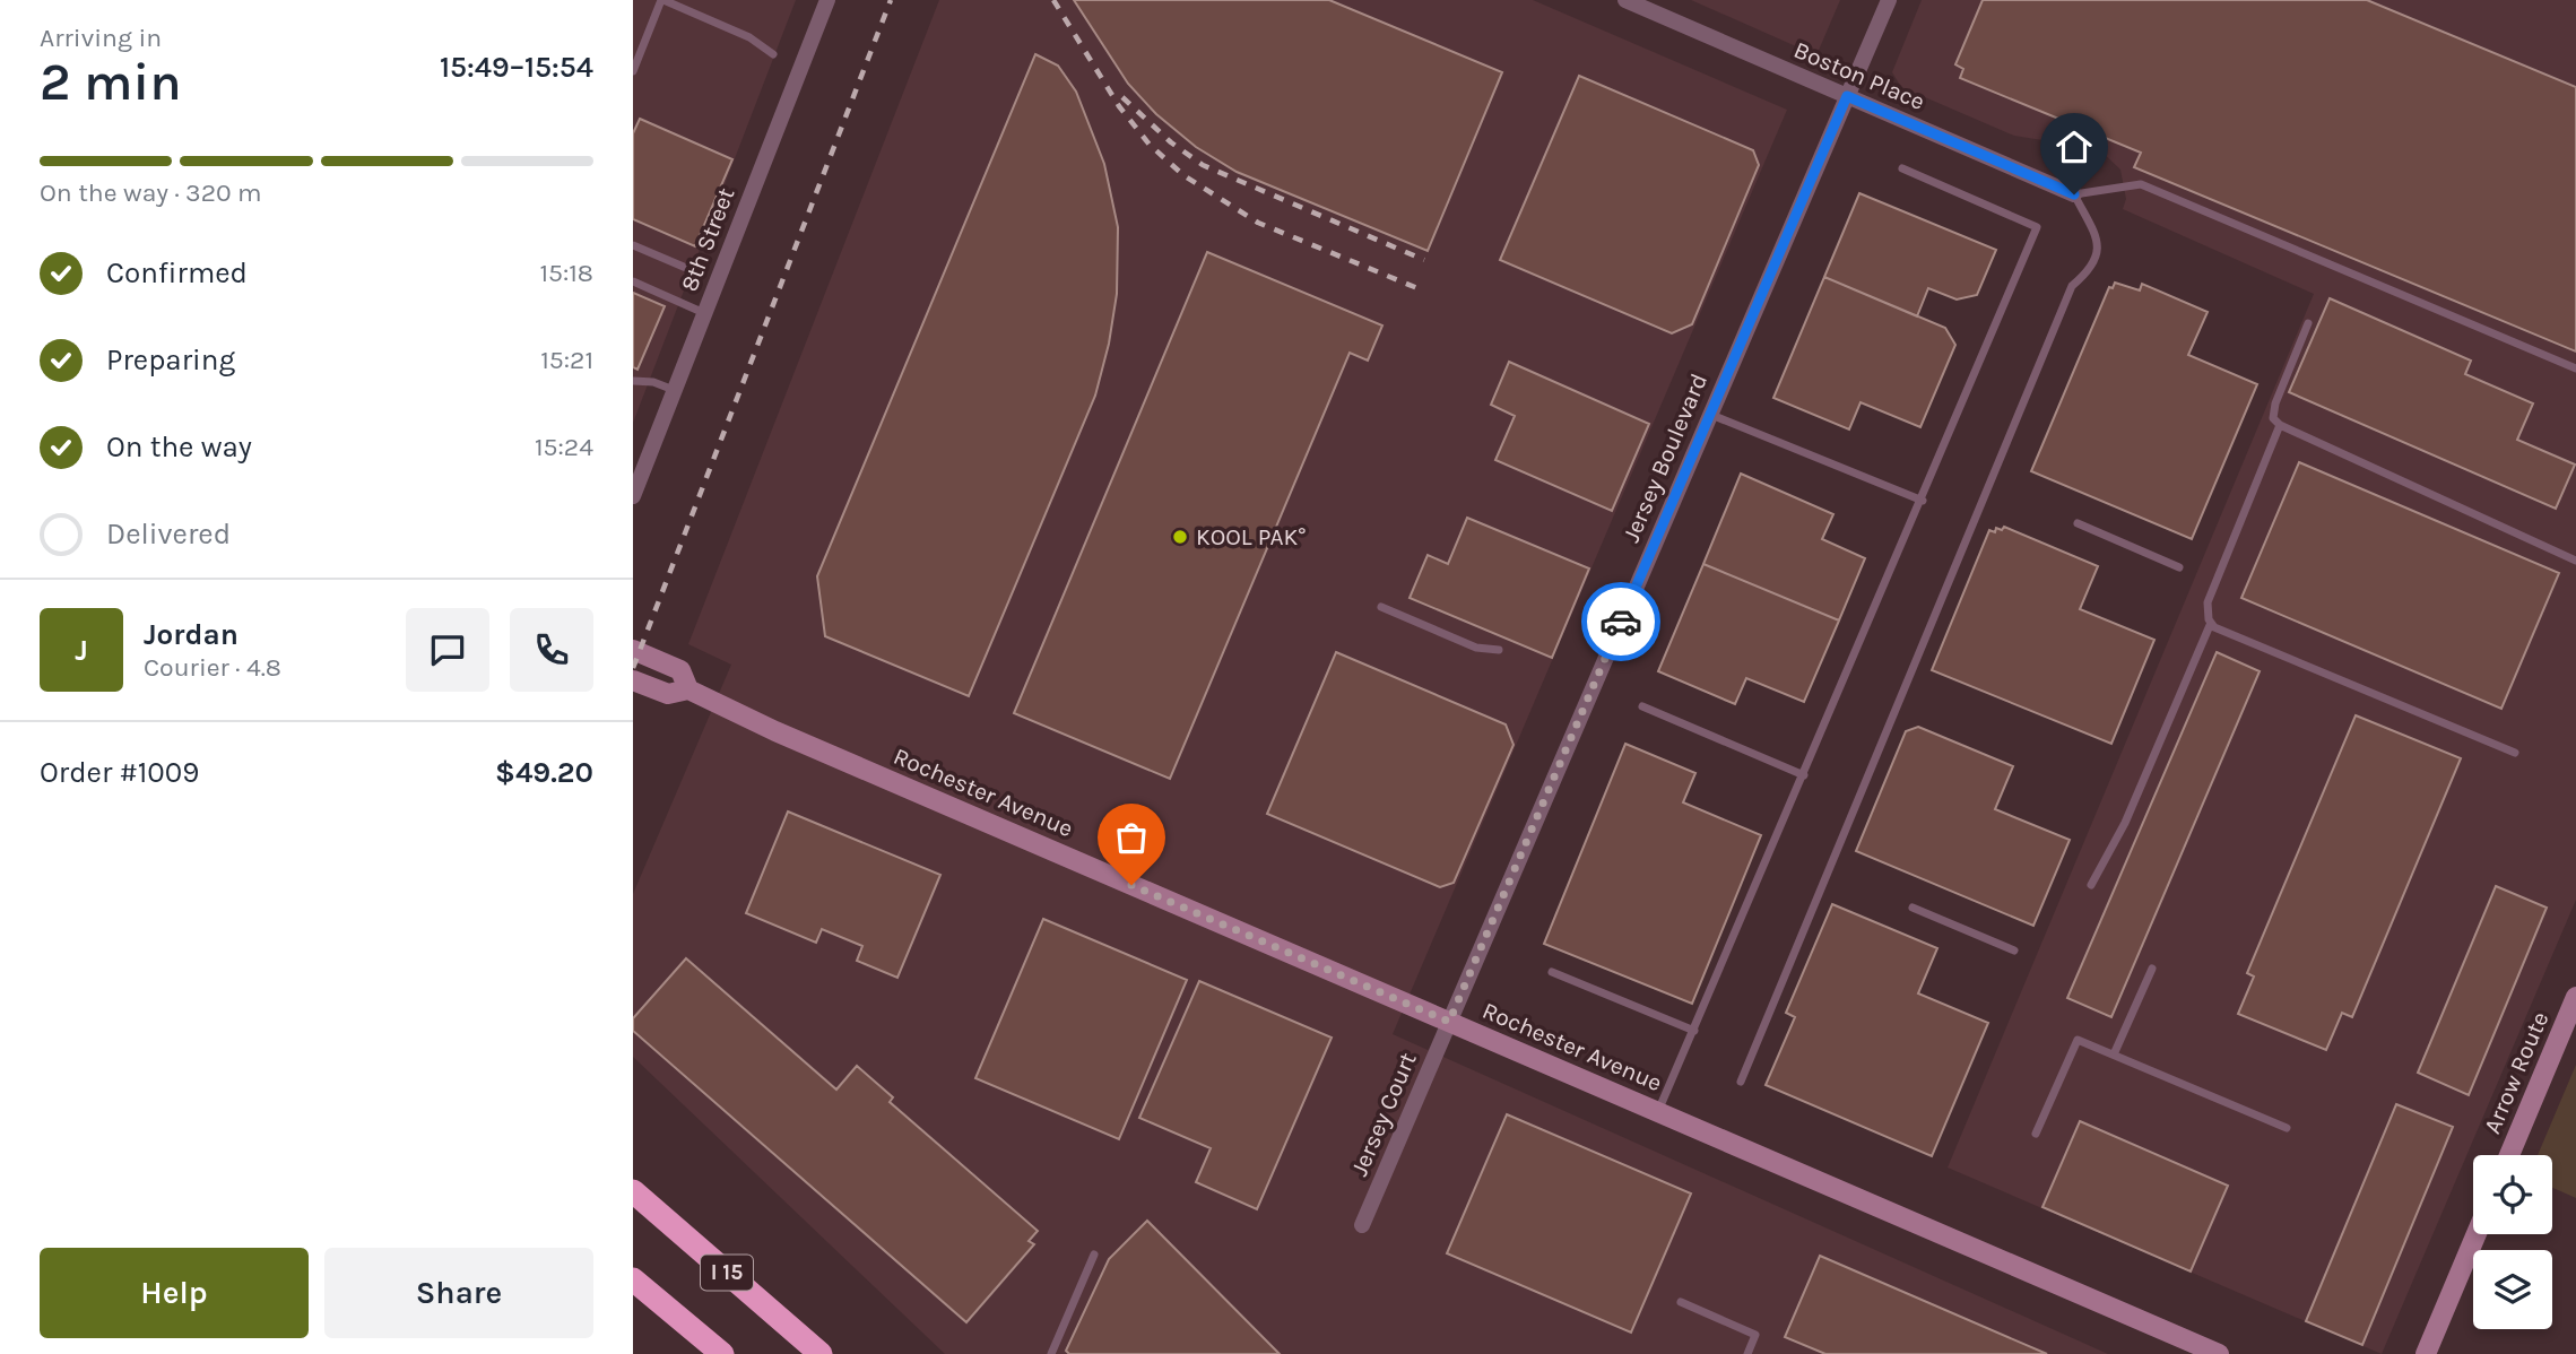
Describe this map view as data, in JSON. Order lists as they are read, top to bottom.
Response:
{
  "streets": {
    "highway": ["I 15"],
    "main road": ["Rochester Avenue", "Arrow Route"],
    "street": [
      "Boston Place",
      "8th Street",
      "Jersey Boulevard",
      "Jersey Court"
    ]
  },
  "crossings": [
    ["Boston Place", "Jersey Boulevard"],
    ["Jersey Boulevard", "Rochester Avenue"],
    ["Jersey Boulevard", "Jersey Court"],
    ["Rochester Avenue", "Jersey Court"]
  ],
  "places": ["KOOL PAK°"],
  "page": {
    "heading": ["2 min", "Arriving in", "15:49–15:54"],
    "panel": [
      "Jordan",
      "Courier · 4.8",
      "Order #1009",
      "$49.20"
    ],
    "bar": "On the way · 320 m",
    "list": [
      ["Confirmed", "15:18"],
      ["Preparing", "15:21"],
      ["On the way", "15:24"],
      "Delivered"
    ],
    "round": "J",
    "buttons": ["Help", "Share"]
  }
}
